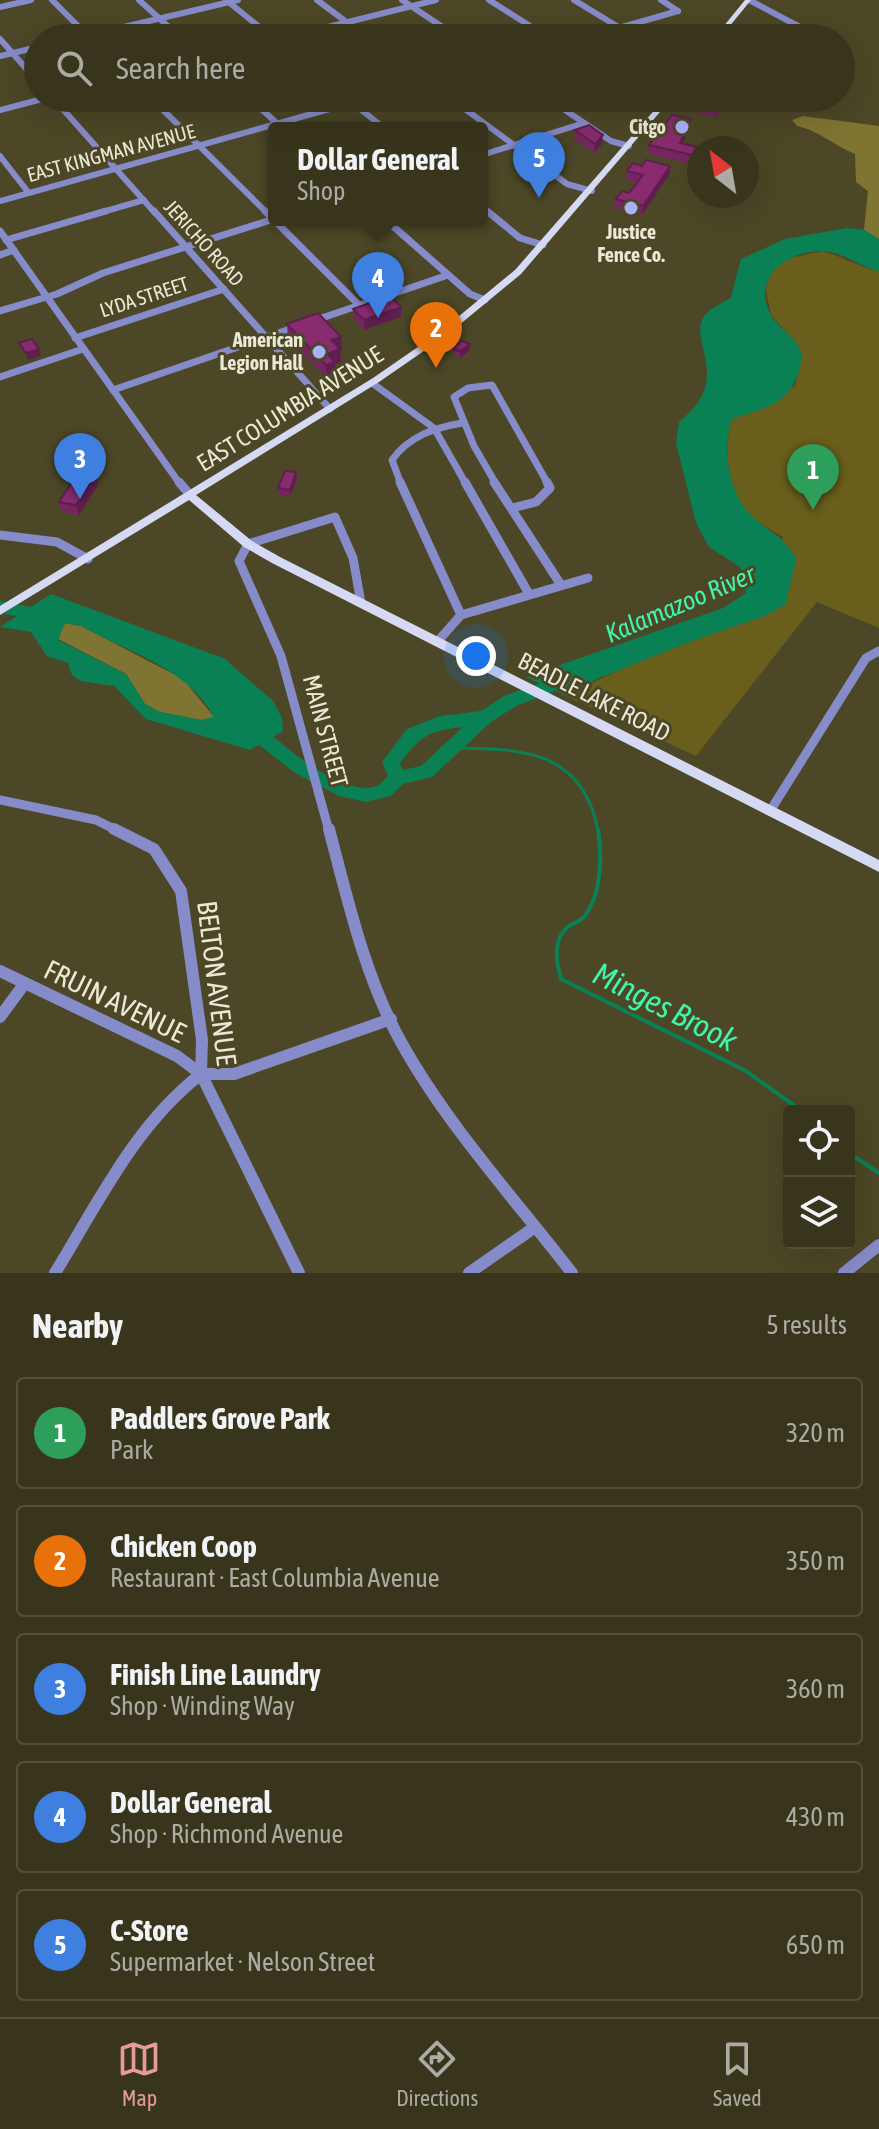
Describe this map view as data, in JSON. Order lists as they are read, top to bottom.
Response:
{
  "streets": {
    "main road": ["EAST COLUMBIA AVENUE", "BEADLE LAKE ROAD"],
    "street": [
      "EAST KINGMAN AVENUE",
      "JERICHO ROAD",
      "LYDA STREET",
      "MAIN STREET",
      "BELTON AVENUE",
      "FRUIN AVENUE"
    ]
  },
  "crossings": [
    ["EAST KINGMAN AVENUE", "JERICHO ROAD"],
    ["JERICHO ROAD", "LYDA STREET"],
    ["JERICHO ROAD", "EAST COLUMBIA AVENUE"],
    ["BEADLE LAKE ROAD", "MAIN STREET"],
    ["MAIN STREET", "FRUIN AVENUE"],
    ["BELTON AVENUE", "FRUIN AVENUE"]
  ],
  "water": ["Kalamazoo River", "Minges Brook"],
  "places": ["Citgo", "Justice Fence Co.", "American Legion Hall"],
  "north": "top left",
  "page": {
    "search": "Search here",
    "popup": ["Dollar General", "Shop"],
    "pins": [
      "5",
      "4",
      "2",
      "3",
      "1"
    ],
    "heading": ["Nearby", "5 results"],
    "list": [
      {
        "mark": "1",
        "name": "Paddlers Grove Park",
        "note": "Park",
        "value": "320 m"
      },
      {
        "mark": "2",
        "name": "Chicken Coop",
        "note": "Restaurant · East Columbia Avenue",
        "value": "350 m"
      },
      {
        "mark": "3",
        "name": "Finish Line Laundry",
        "note": "Shop · Winding Way",
        "value": "360 m"
      },
      {
        "mark": "4",
        "name": "Dollar General",
        "note": "Shop · Richmond Avenue",
        "value": "430 m"
      },
      {
        "mark": "5",
        "name": "C-Store",
        "note": "Supermarket · Nelson Street",
        "value": "650 m"
      }
    ],
    "nav": ["Map", "Directions", "Saved"]
  }
}
